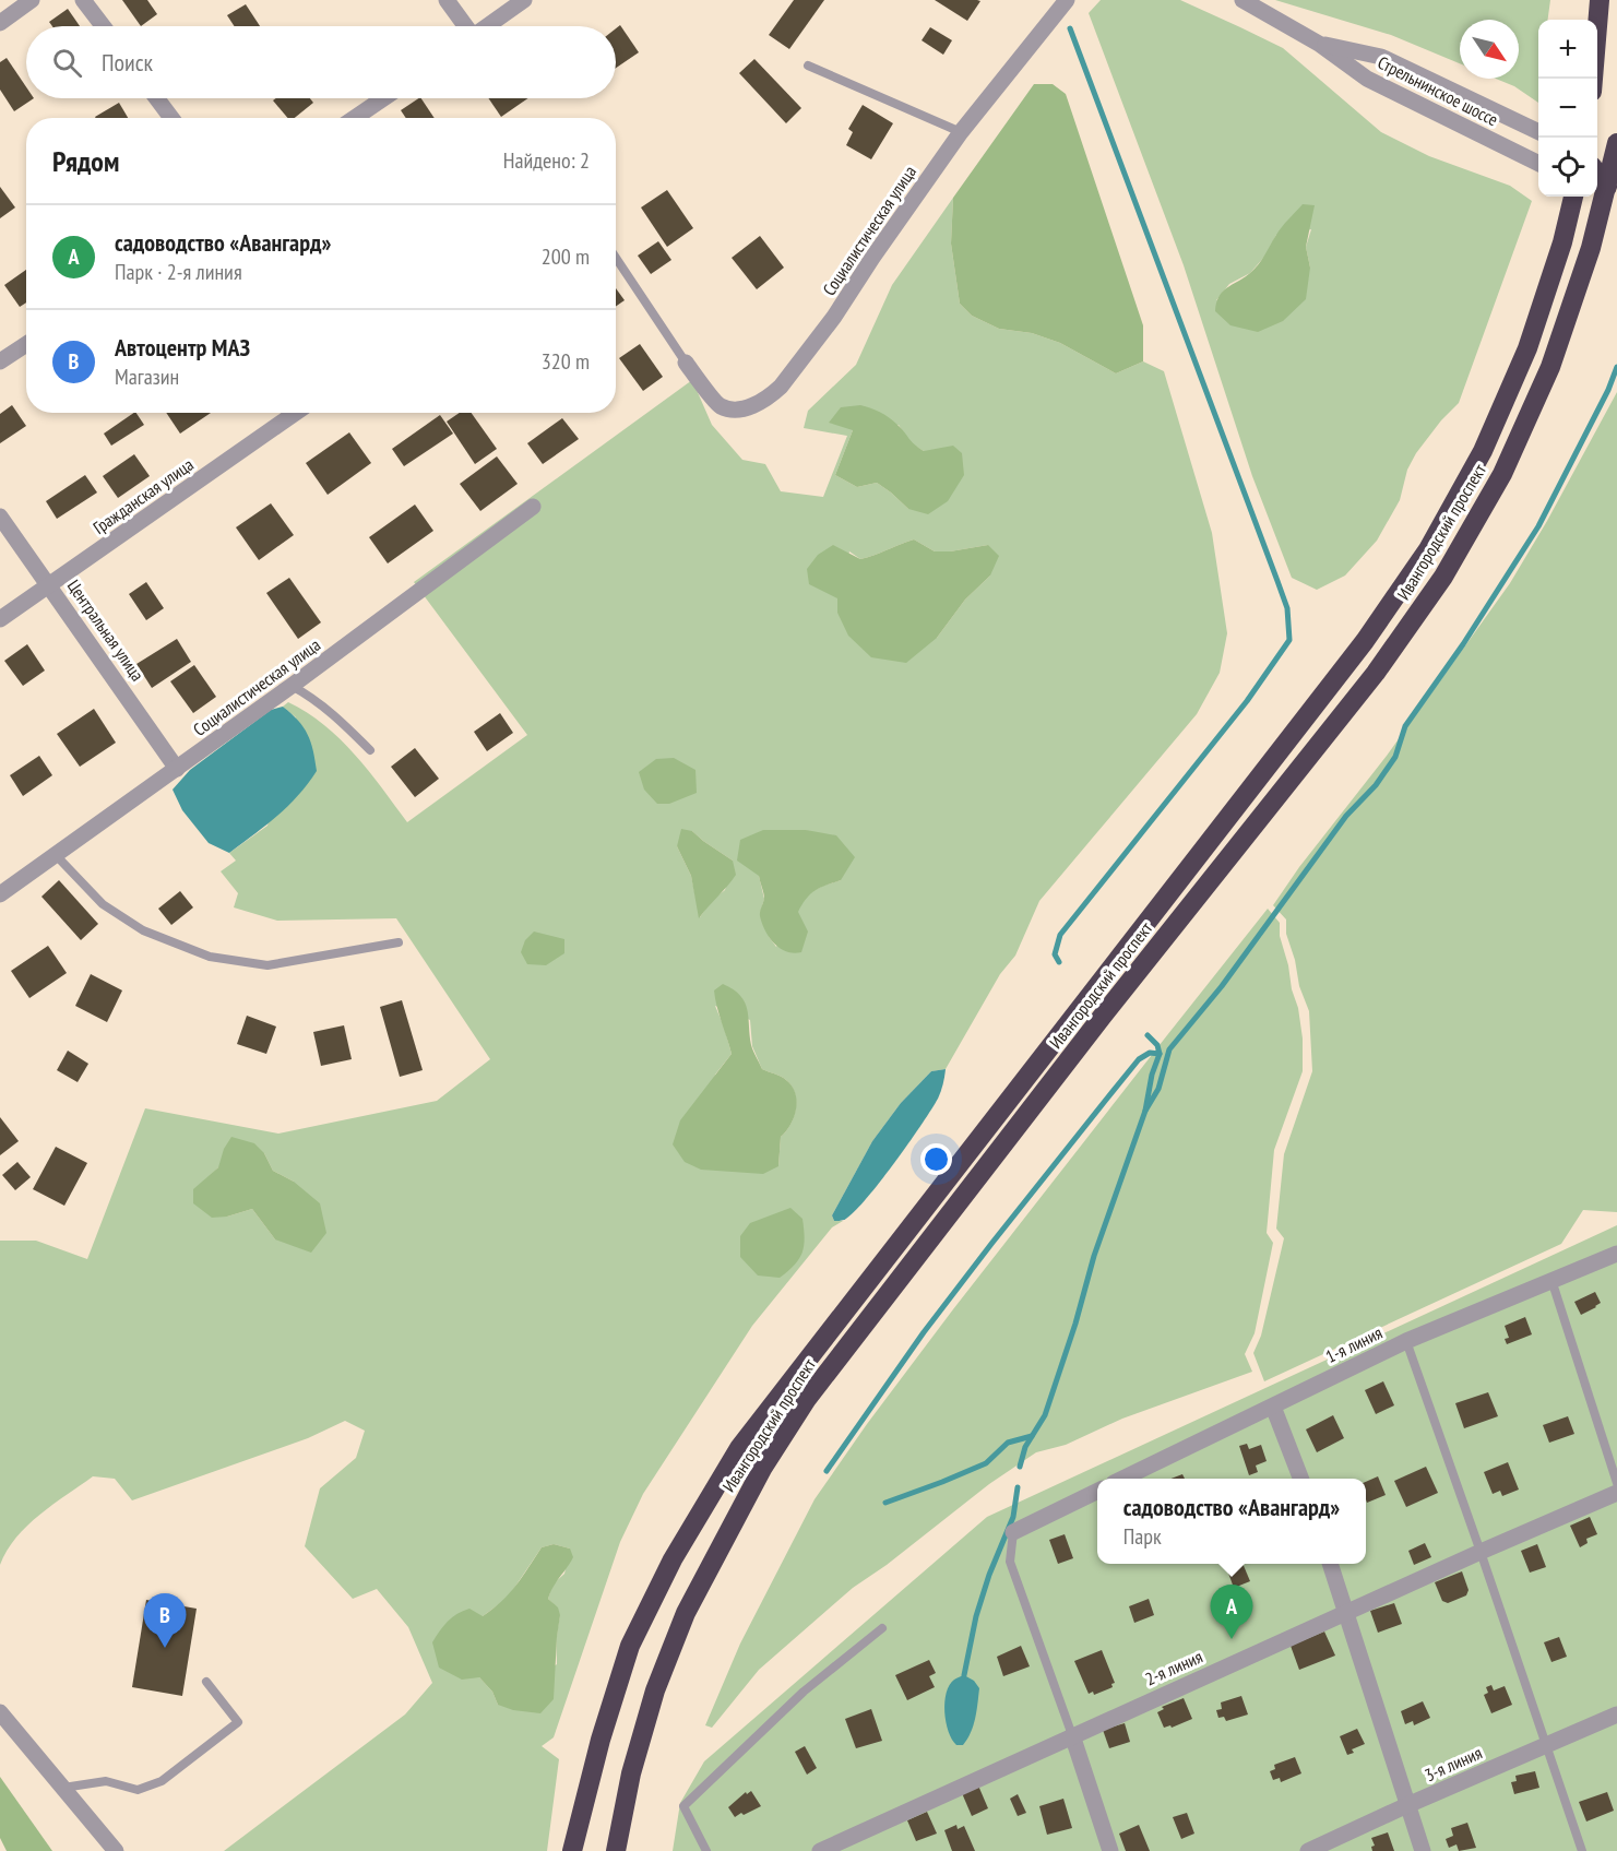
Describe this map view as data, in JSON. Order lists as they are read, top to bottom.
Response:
{
  "streets": {
    "highway": ["Ивангородский проспект"],
    "street": [
      "Стрельнинское шоссе",
      "Социалистическая улица",
      "Гражданская улица",
      "Центральная улица",
      "1-я линия",
      "2-я линия",
      "3-я линия"
    ]
  },
  "crossings": [
    ["Социалистическая улица", "Центральная улица"],
    ["Гражданская улица", "Центральная улица"]
  ],
  "north": "bottom right",
  "page": {
    "map_buttons": ["+", "−"],
    "search": "Поиск",
    "heading": ["Рядом", "Найдено: 2"],
    "list": [
      {
        "mark": "A",
        "name": "садоводство «Авангард»",
        "note": "Парк · 2-я линия",
        "value": "200 m"
      },
      {
        "mark": "B",
        "name": "Автоцентр МАЗ",
        "note": "Магазин",
        "value": "320 m"
      }
    ],
    "popup": ["садоводство «Авангард»", "Парк"],
    "pins": ["A", "B"]
  }
}
